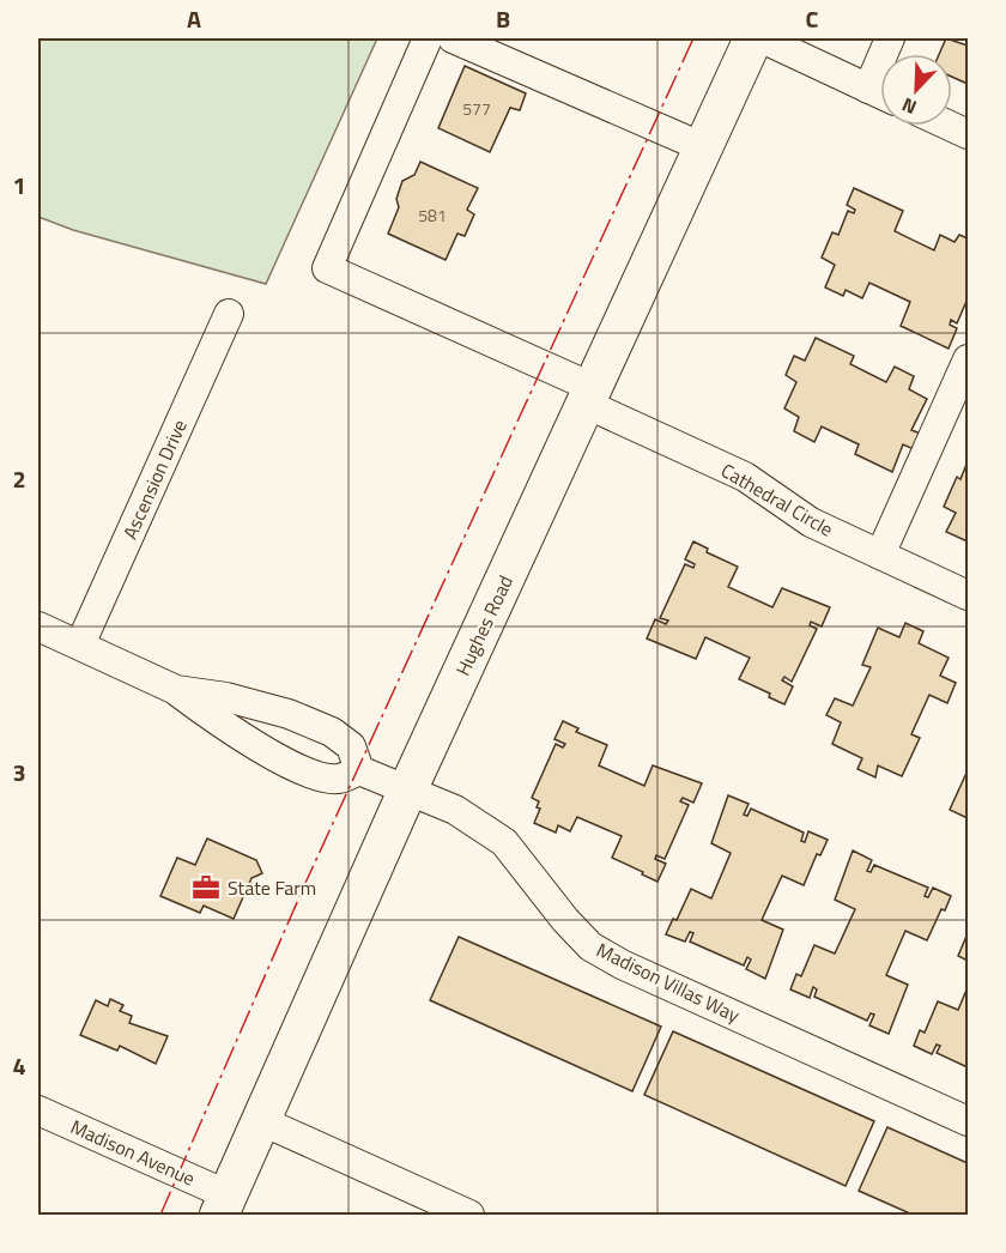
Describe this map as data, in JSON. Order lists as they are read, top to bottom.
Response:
{
  "streets": {
    "main road": ["Hughes Road"],
    "street": [
      "Ascension Drive",
      "Cathedral Circle",
      "Madison Villas Way",
      "Madison Avenue"
    ]
  },
  "crossings": [
    ["Cathedral Circle", "Hughes Road"],
    ["Hughes Road", "Madison Villas Way"],
    ["Hughes Road", "Madison Avenue"]
  ],
  "places": {
    "office": ["State Farm"]
  },
  "house_numbers": ["577", "581"],
  "north": "bottom left",
  "grid": {
    "columns": ["A", "B", "C"],
    "rows": [
      "1",
      "2",
      "3",
      "4"
    ]
  }
}
